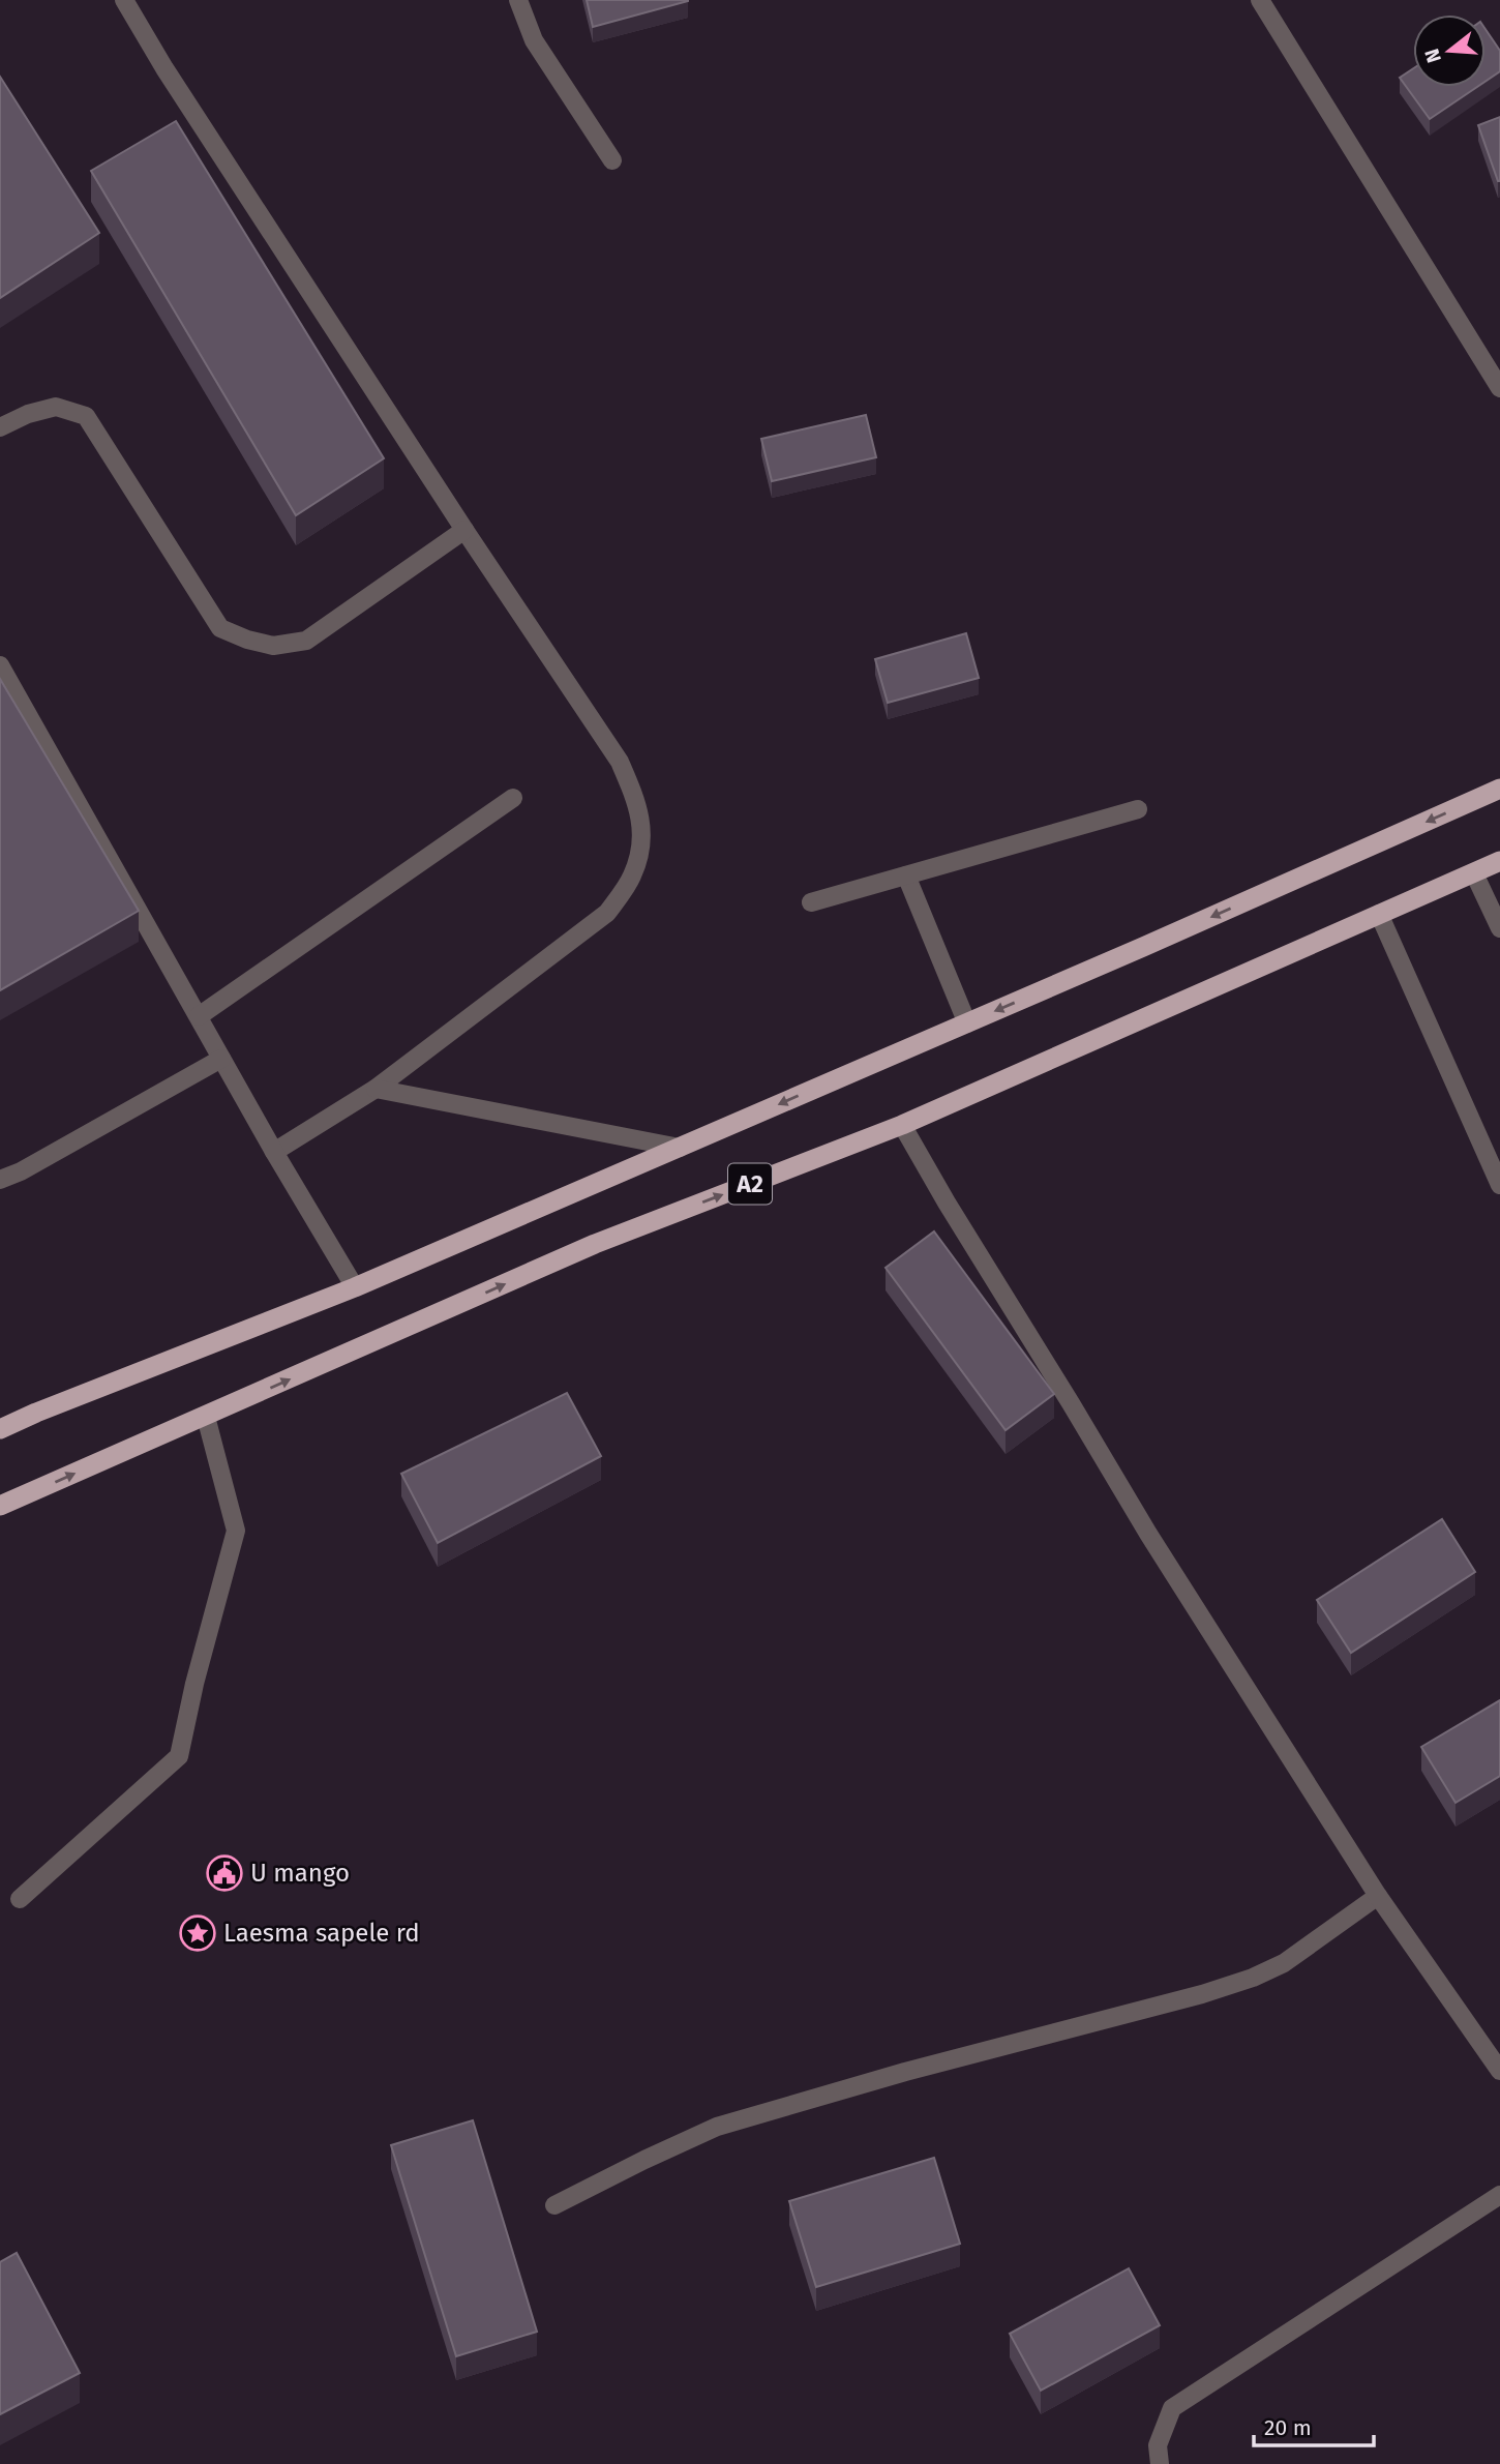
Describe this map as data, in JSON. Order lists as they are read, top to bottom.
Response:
{
  "streets": {
    "highway": ["A2"]
  },
  "places": {
    "public building": ["U mango"],
    "place": ["Laesma sapele rd"]
  },
  "scale_bar": "20 m",
  "north": "left"
}
